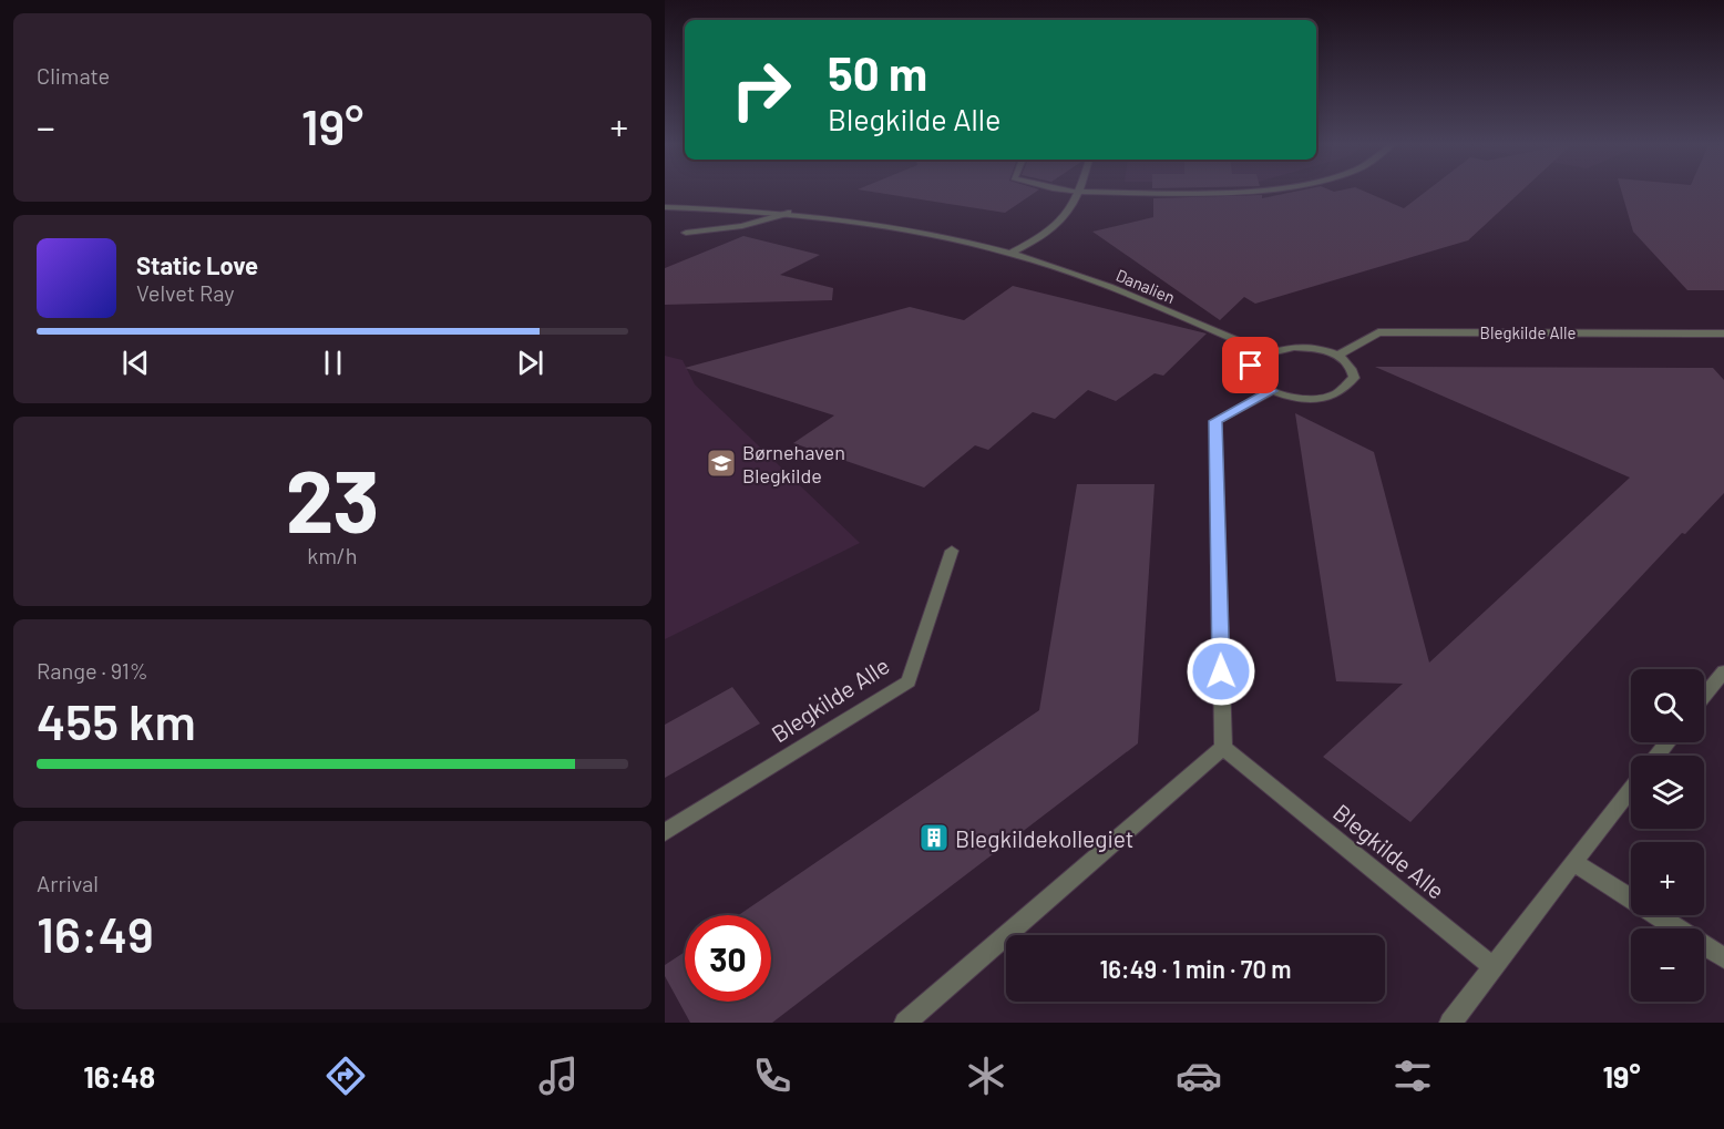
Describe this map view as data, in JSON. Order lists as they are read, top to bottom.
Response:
{
  "streets": {
    "street": ["Danalien", "Blegkilde Alle"]
  },
  "places": {
    "school or university": ["Børnehaven Blegkilde"],
    "building": ["Blegkildekollegiet"]
  },
  "page": {
    "tile": [
      "Climate",
      ["23", "km/h"],
      ["Range · 91%", "455 km"],
      ["Arrival", "16:49"]
    ],
    "turn": ["50 m", "Blegkilde Alle"],
    "heat": ["−", "19°", "+"],
    "song": ["Static Love", "Velvet Ray"],
    "map_buttons": ["+", "−"],
    "limit": "30",
    "trip": "16:49 · 1 min · 70 m",
    "tabs": ["16:48", "19°"]
  }
}
